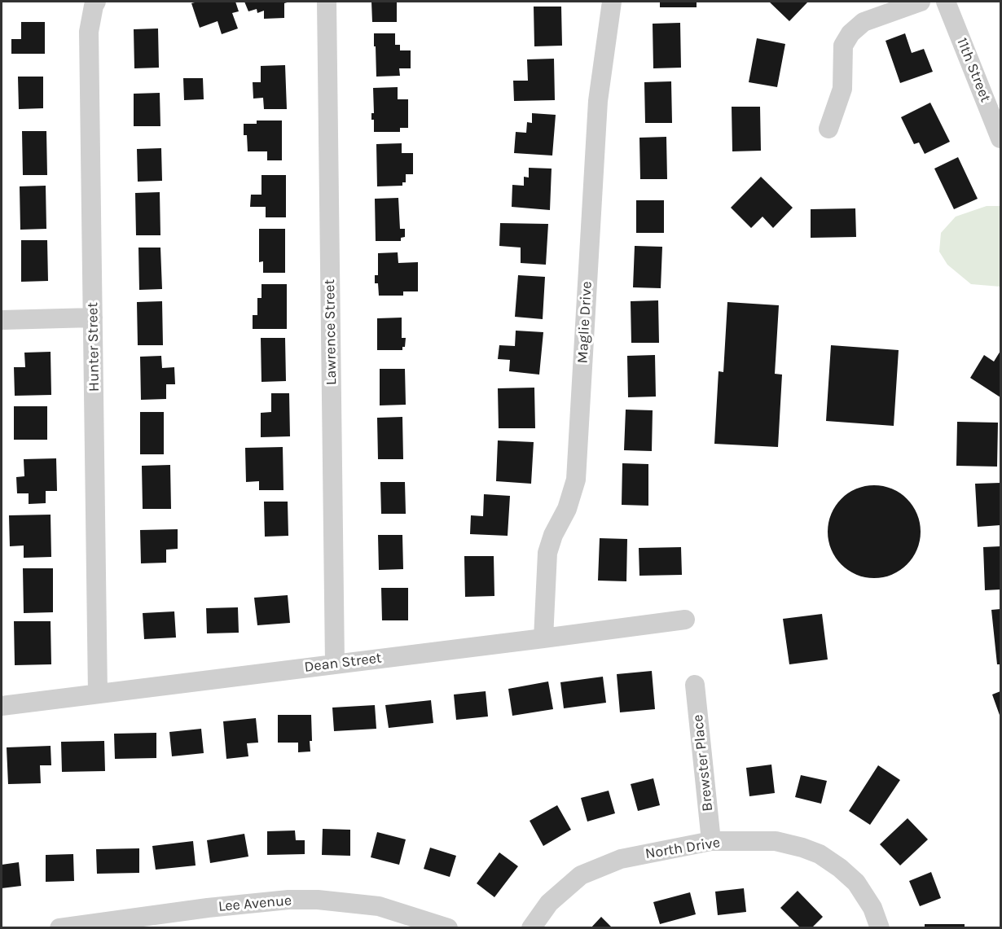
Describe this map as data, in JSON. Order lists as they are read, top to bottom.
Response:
{
  "streets": {
    "street": [
      "11th Street",
      "Maglie Drive",
      "Lawrence Street",
      "Hunter Street",
      "Dean Street",
      "Brewster Place",
      "North Drive",
      "Lee Avenue"
    ]
  },
  "crossings": [
    ["Maglie Drive", "Dean Street"],
    ["Lawrence Street", "Dean Street"],
    ["Hunter Street", "Dean Street"],
    ["Brewster Place", "North Drive"]
  ]
}
